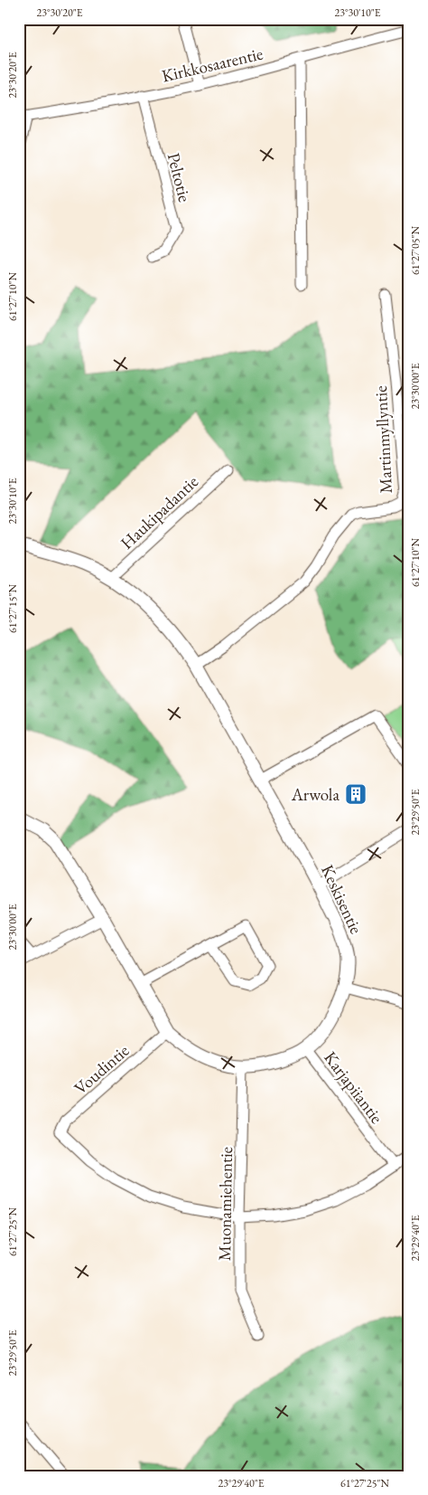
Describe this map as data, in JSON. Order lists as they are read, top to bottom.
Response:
{
  "streets": {
    "street": [
      "Kirkkosaarentie",
      "Peltotie",
      "Martinmyllyntie",
      "Haukipadantie",
      "Keskisentie",
      "Voudintie",
      "Karjapiiantie",
      "Muonamiehentie"
    ]
  },
  "crossings": [
    ["Kirkkosaarentie", "Peltotie"],
    ["Martinmyllyntie", "Keskisentie"],
    ["Haukipadantie", "Keskisentie"],
    ["Keskisentie", "Voudintie"],
    ["Keskisentie", "Karjapiiantie"],
    ["Keskisentie", "Muonamiehentie"],
    ["Voudintie", "Muonamiehentie"]
  ],
  "places": {
    "building": ["Arwola"]
  },
  "coordinates": [
    "23°30'20\"E",
    "23°30'10\"E",
    "61°27'05\"N",
    "61°27'10\"N",
    "23°30'00\"E",
    "61°27'15\"N",
    "23°29'50\"E",
    "61°27'25\"N",
    "23°29'40\"E"
  ]
}
